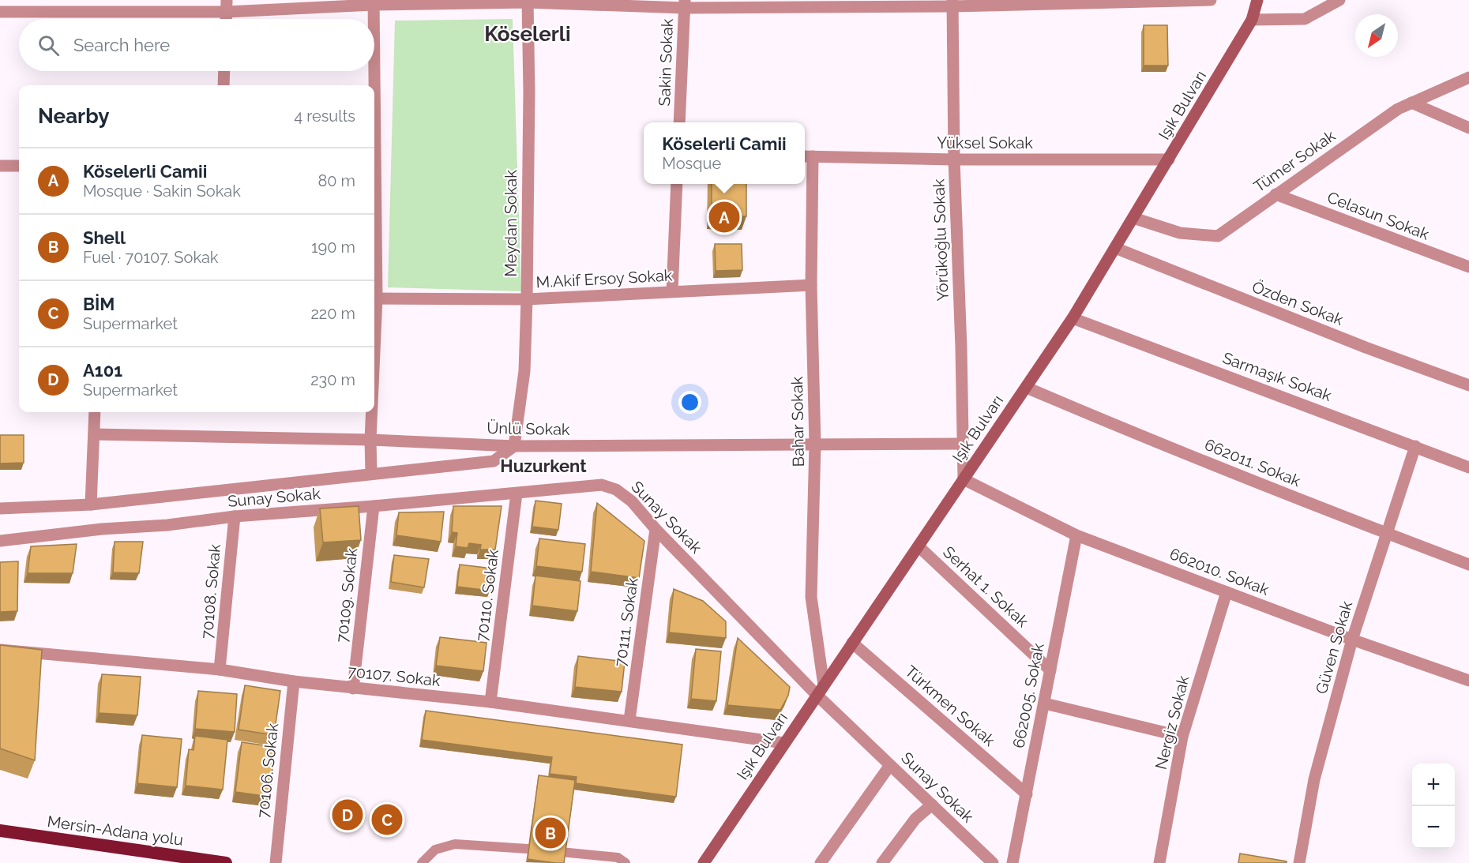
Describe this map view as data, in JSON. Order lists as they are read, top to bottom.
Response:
{
  "streets": {
    "highway": ["Mersin-Adana yolu"],
    "main road": ["Işık Bulvarı"],
    "street": [
      "Sakin Sokak",
      "Yüksel Sokak",
      "Tümer Sokak",
      "Celasun Sokak",
      "Meydan Sokak",
      "Yörükoğlu Sokak",
      "M.Akif Ersoy Sokak",
      "Özden Sokak",
      "Sarmaşık Sokak",
      "Bahar Sokak",
      "Ünlü Sokak",
      "662011. Sokak",
      "Sunay Sokak",
      "662010. Sokak",
      "Serhat 1. Sokak",
      "70108. Sokak",
      "70109. Sokak",
      "70110. Sokak",
      "70111. Sokak",
      "Güven Sokak",
      "70107. Sokak",
      "662005. Sokak",
      "Türkmen Sokak",
      "Nergiz Sokak",
      "70106. Sokak"
    ]
  },
  "crossings": [
    ["Işık Bulvarı", "Yüksel Sokak"],
    ["Işık Bulvarı", "Tümer Sokak"],
    ["Işık Bulvarı", "Yörükoğlu Sokak"],
    ["Işık Bulvarı", "Özden Sokak"],
    ["Işık Bulvarı", "Sarmaşık Sokak"],
    ["Işık Bulvarı", "Bahar Sokak"],
    ["Işık Bulvarı", "662011. Sokak"],
    ["Işık Bulvarı", "Sunay Sokak"],
    ["Işık Bulvarı", "662010. Sokak"],
    ["Işık Bulvarı", "Serhat 1. Sokak"],
    ["Işık Bulvarı", "70107. Sokak"],
    ["Işık Bulvarı", "Türkmen Sokak"],
    ["Yüksel Sokak", "Yörükoğlu Sokak"],
    ["Yüksel Sokak", "Bahar Sokak"],
    ["Tümer Sokak", "Celasun Sokak"],
    ["Meydan Sokak", "M.Akif Ersoy Sokak"],
    ["Meydan Sokak", "Ünlü Sokak"],
    ["Meydan Sokak", "Sunay Sokak"],
    ["Yörükoğlu Sokak", "Ünlü Sokak"],
    ["Yörükoğlu Sokak", "662010. Sokak"],
    ["M.Akif Ersoy Sokak", "Bahar Sokak"],
    ["Sarmaşık Sokak", "Güven Sokak"],
    ["Bahar Sokak", "Ünlü Sokak"],
    ["Bahar Sokak", "Sunay Sokak"],
    ["Ünlü Sokak", "Sunay Sokak"],
    ["662011. Sokak", "Güven Sokak"],
    ["Sunay Sokak", "70108. Sokak"],
    ["Sunay Sokak", "70109. Sokak"],
    ["Sunay Sokak", "70110. Sokak"],
    ["Sunay Sokak", "70111. Sokak"],
    ["662010. Sokak", "Güven Sokak"],
    ["662010. Sokak", "662005. Sokak"],
    ["662010. Sokak", "Nergiz Sokak"],
    ["Serhat 1. Sokak", "662005. Sokak"],
    ["70108. Sokak", "70107. Sokak"],
    ["70109. Sokak", "70107. Sokak"],
    ["70110. Sokak", "70107. Sokak"],
    ["70111. Sokak", "70107. Sokak"],
    ["70107. Sokak", "70106. Sokak"],
    ["662005. Sokak", "Türkmen Sokak"]
  ],
  "districts": ["Köselerli", "Huzurkent"],
  "north": "bottom left",
  "page": {
    "search": "Search here",
    "heading": ["Nearby", "4 results"],
    "popup": ["Köselerli Camii", "Mosque"],
    "list": [
      {
        "mark": "A",
        "name": "Köselerli Camii",
        "note": "Mosque · Sakin Sokak",
        "value": "80 m"
      },
      {
        "mark": "B",
        "name": "Shell",
        "note": "Fuel · 70107. Sokak",
        "value": "190 m"
      },
      {
        "mark": "C",
        "name": "BİM",
        "note": "Supermarket",
        "value": "220 m"
      },
      {
        "mark": "D",
        "name": "A101",
        "note": "Supermarket",
        "value": "230 m"
      }
    ],
    "pins": [
      "A",
      "D",
      "C",
      "B"
    ],
    "map_buttons": ["+", "−"]
  }
}
